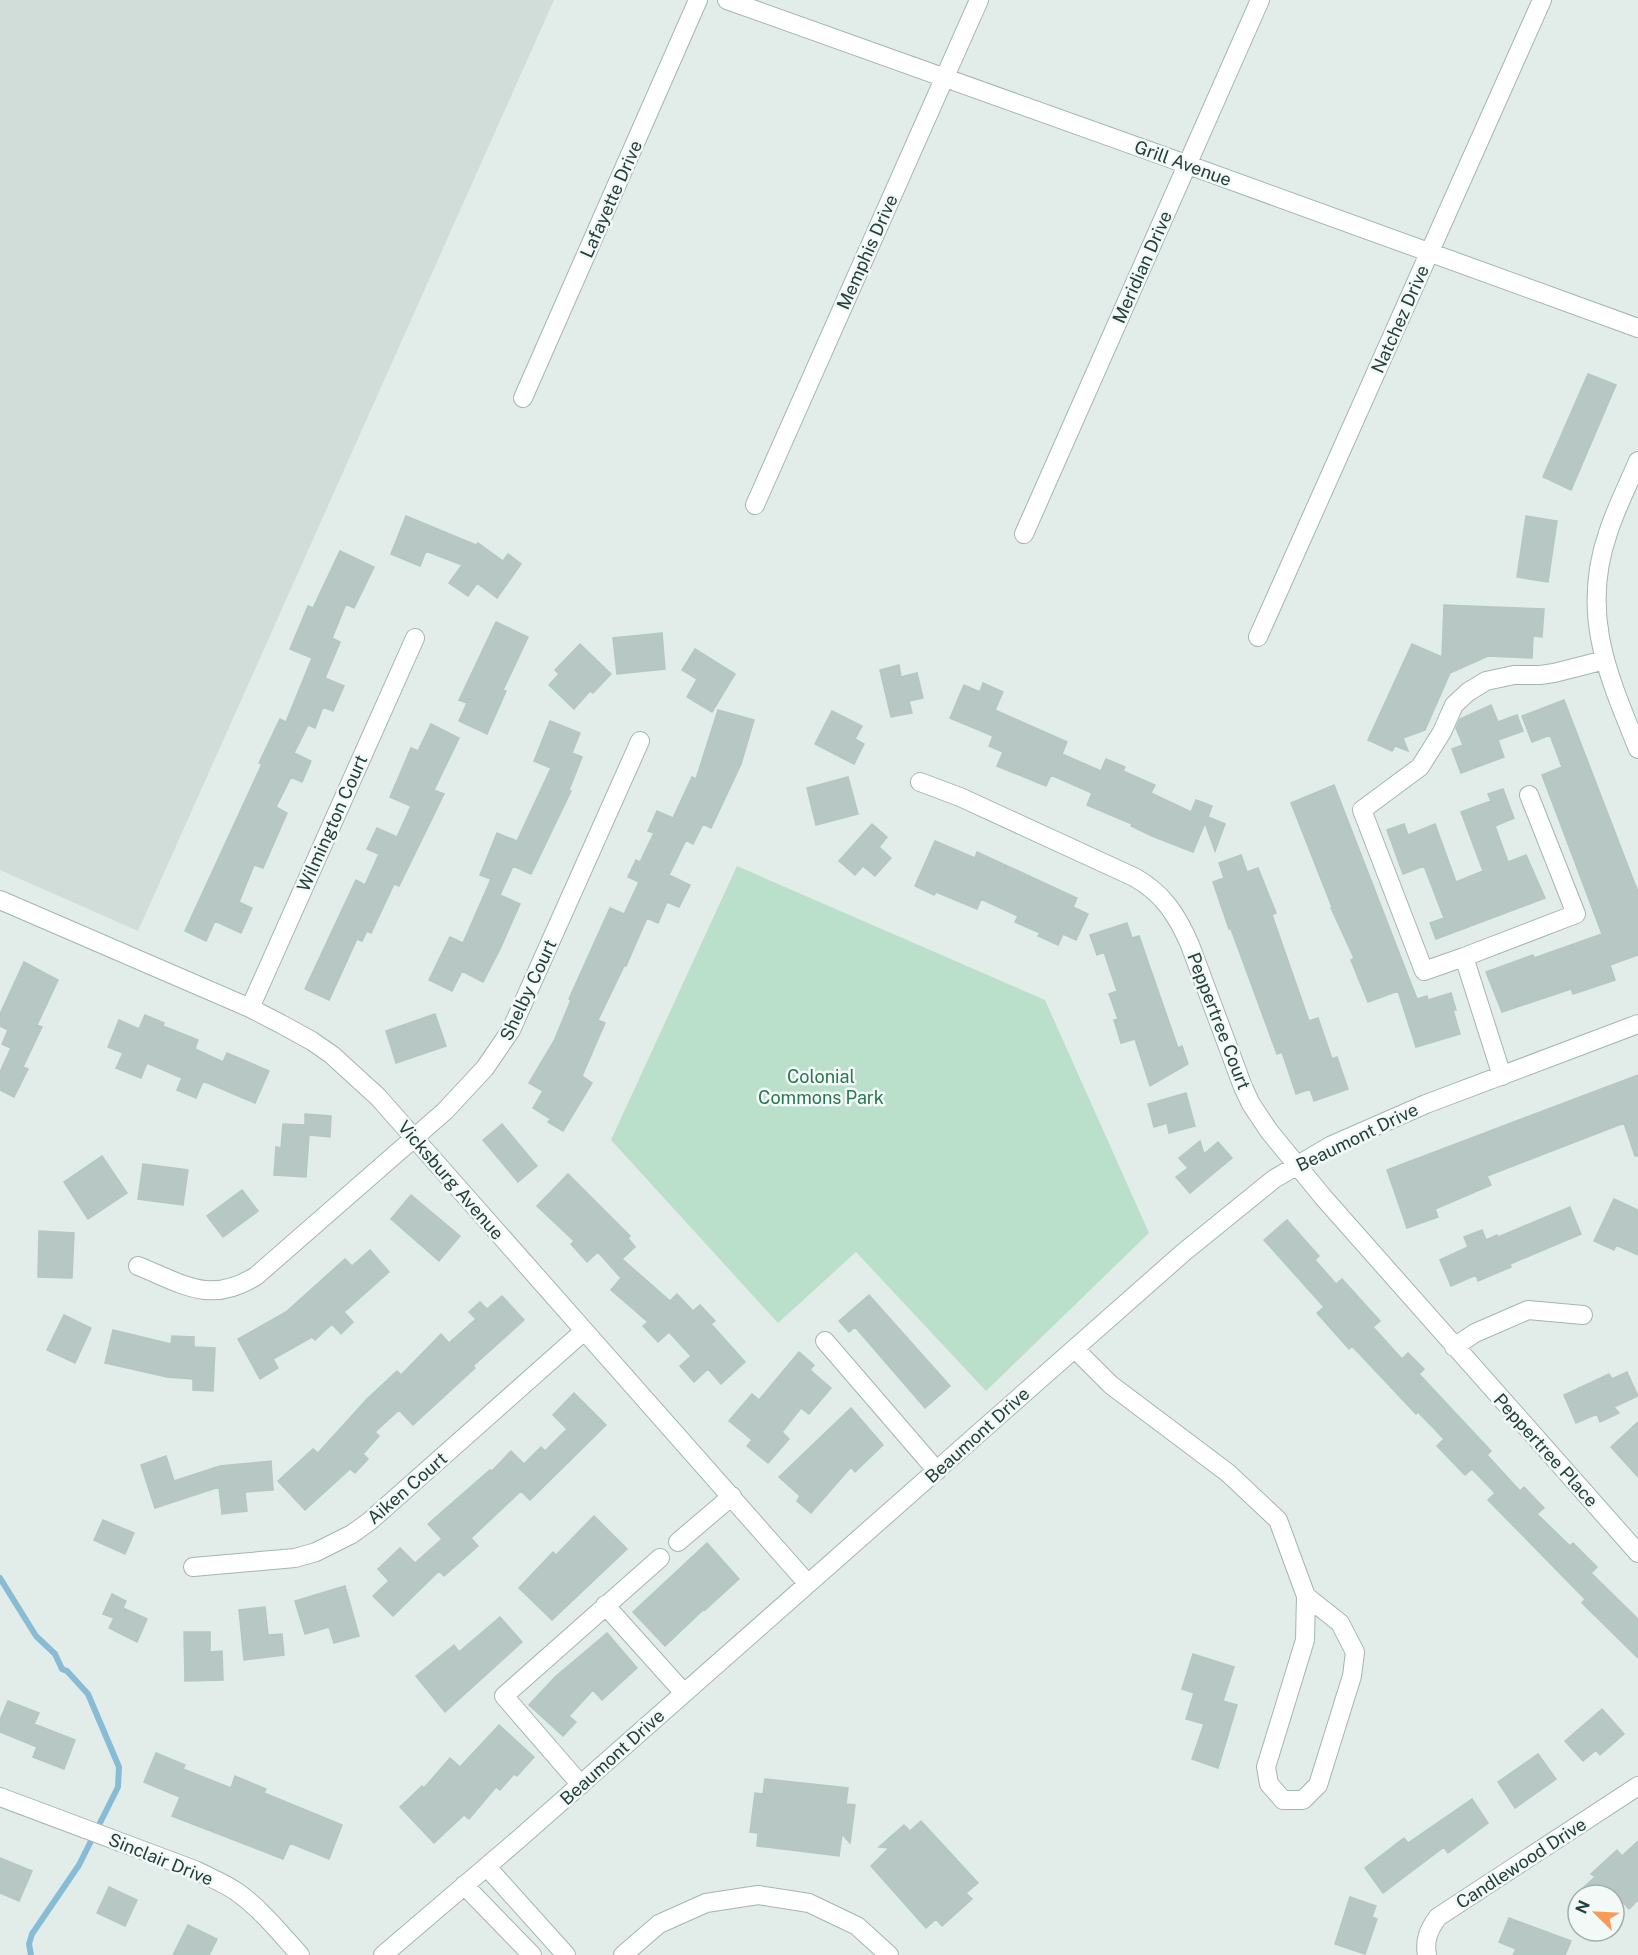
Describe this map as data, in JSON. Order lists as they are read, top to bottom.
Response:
{
  "streets": {
    "street": [
      "Grill Avenue",
      "Lafayette Drive",
      "Memphis Drive",
      "Meridian Drive",
      "Natchez Drive",
      "Wilmington Court",
      "Shelby Court",
      "Peppertree Court",
      "Beaumont Drive",
      "Vicksburg Avenue",
      "Peppertree Place",
      "Aiken Court",
      "Sinclair Drive",
      "Candlewood Drive"
    ]
  },
  "crossings": [
    ["Grill Avenue", "Memphis Drive"],
    ["Grill Avenue", "Meridian Drive"],
    ["Grill Avenue", "Natchez Drive"],
    ["Wilmington Court", "Vicksburg Avenue"],
    ["Shelby Court", "Vicksburg Avenue"],
    ["Peppertree Court", "Beaumont Drive"],
    ["Peppertree Court", "Peppertree Place"],
    ["Beaumont Drive", "Vicksburg Avenue"],
    ["Vicksburg Avenue", "Aiken Court"]
  ],
  "parks": ["Colonial Commons Park"],
  "north": "top left"
}
